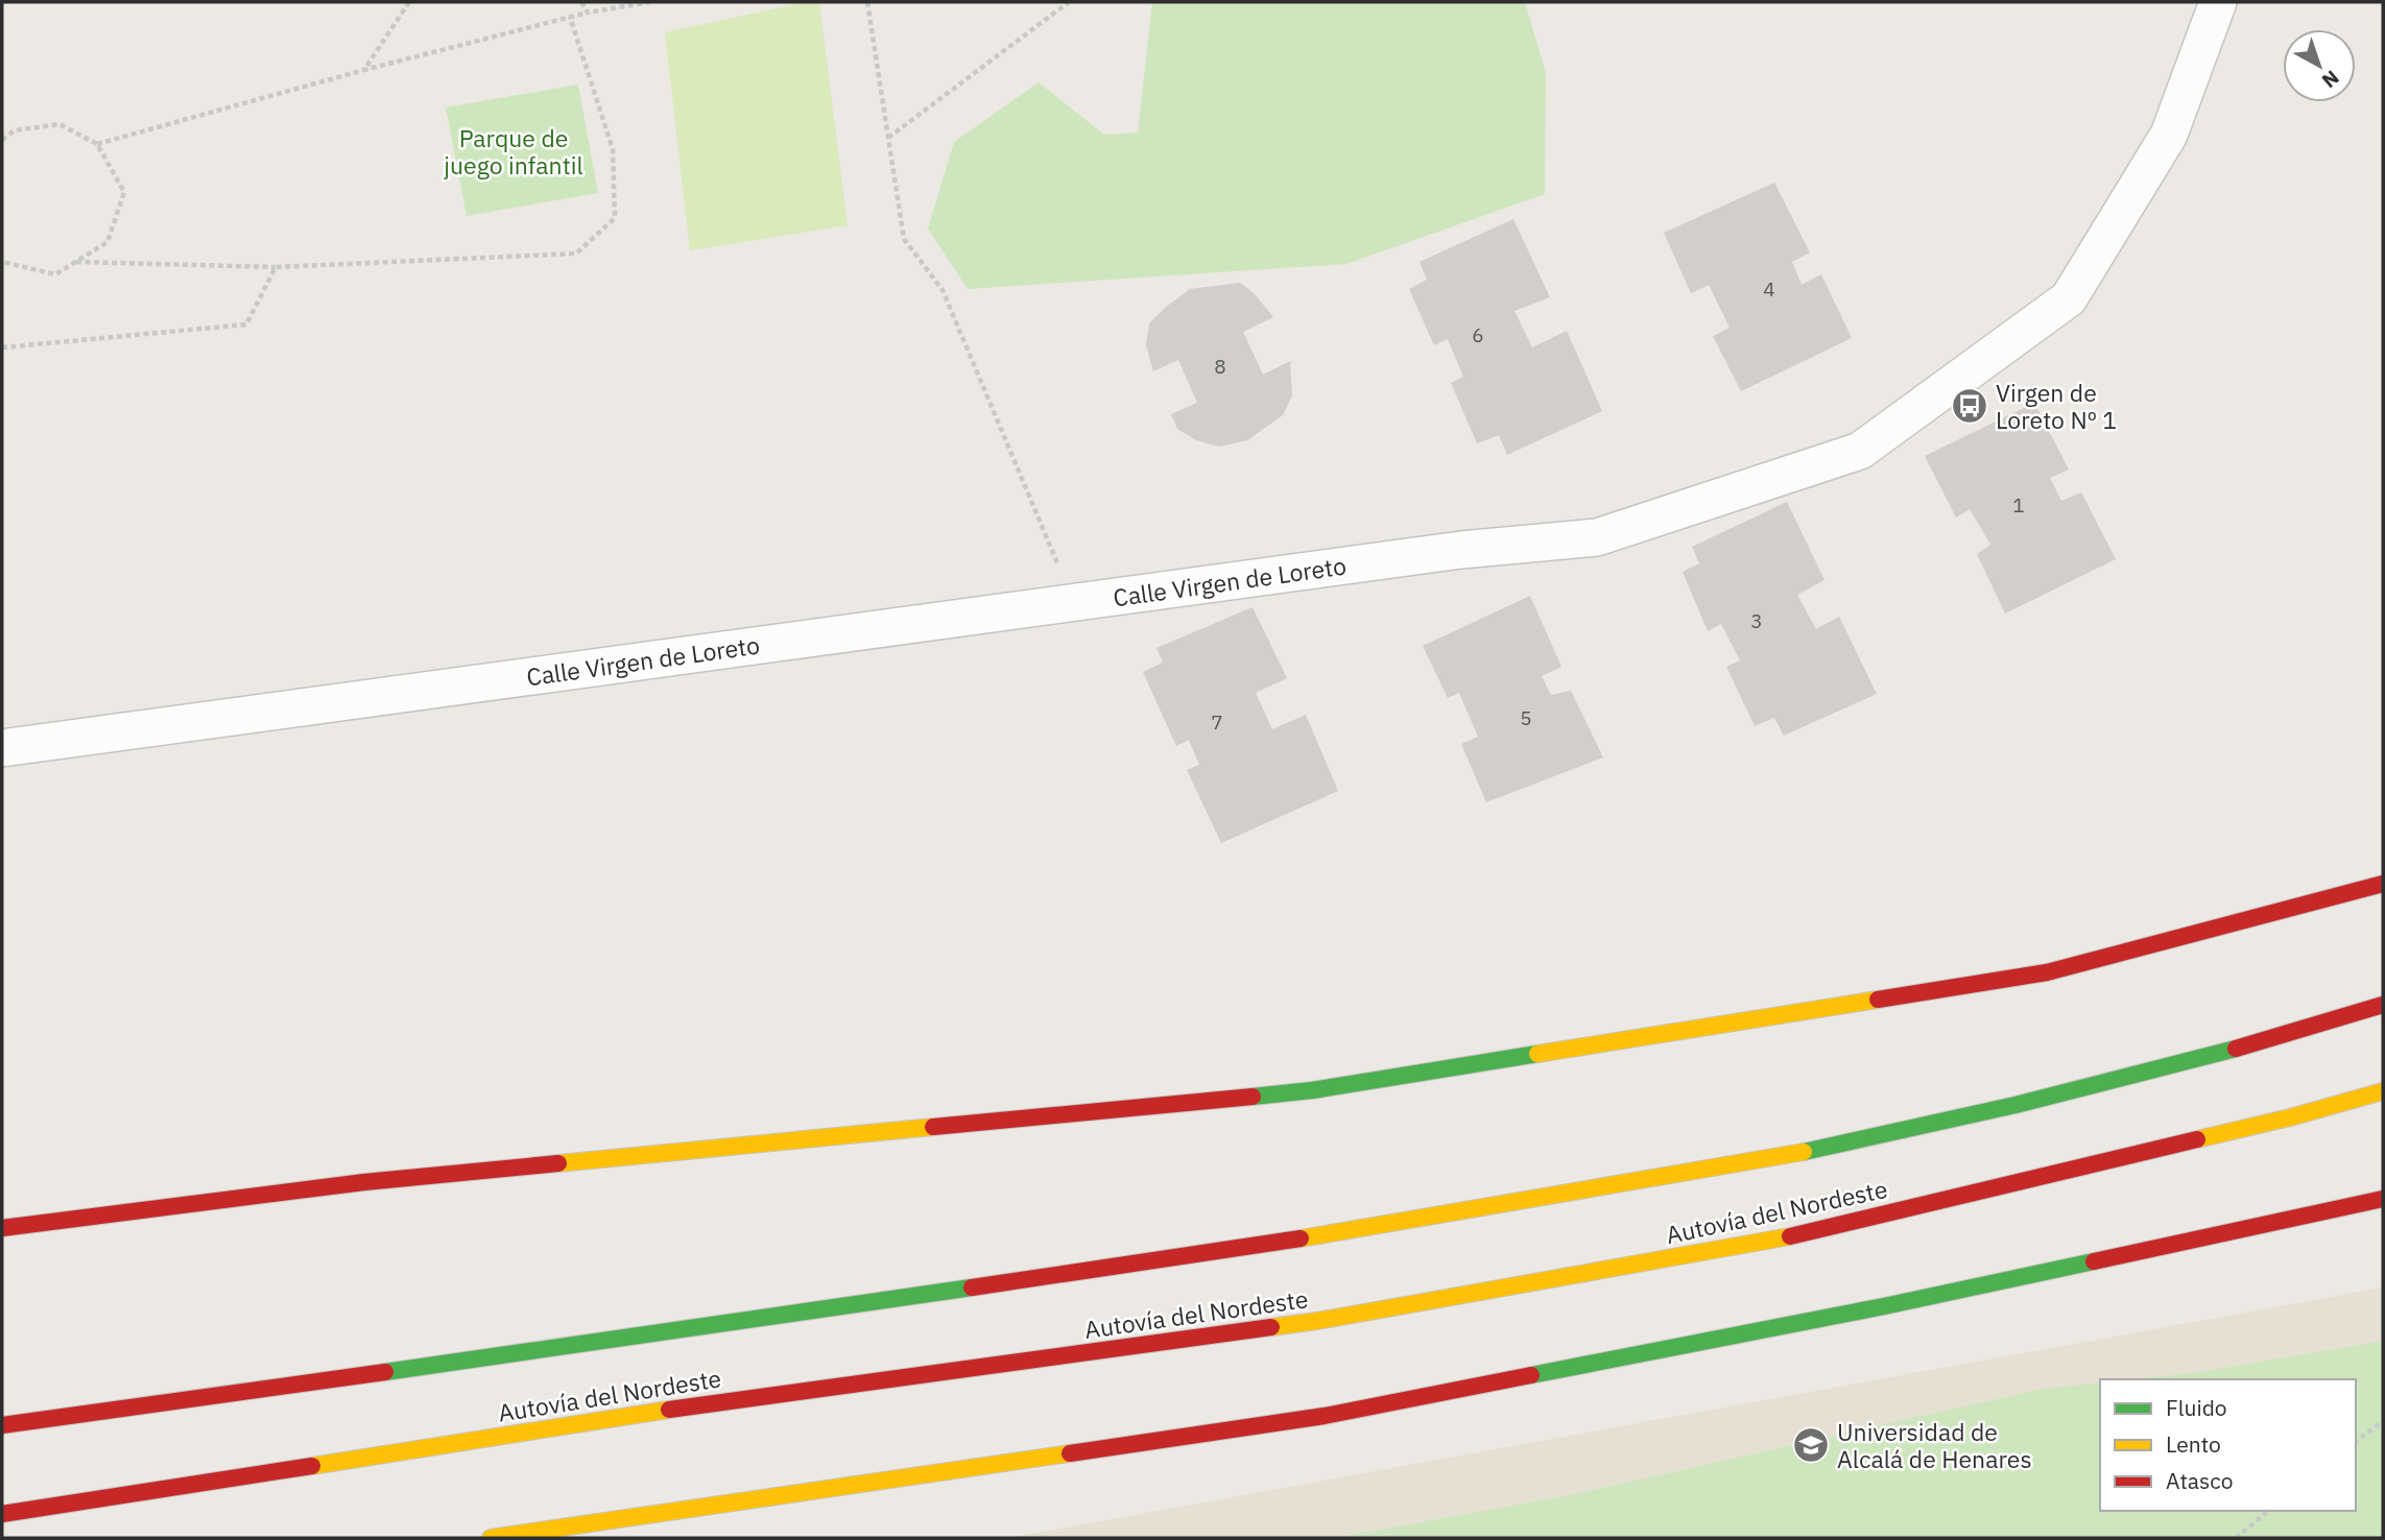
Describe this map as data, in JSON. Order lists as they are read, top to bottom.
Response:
{
  "streets": {
    "highway": ["Autovía del Nordeste"],
    "street": ["Calle Virgen de Loreto"]
  },
  "parks": ["Parque de juego infantil"],
  "places": {
    "bus stop": ["Virgen de Loreto Nº 1"],
    "school or university": ["Universidad de Alcalá de Henares"]
  },
  "house_numbers": [
    "4",
    "6",
    "8",
    "1",
    "3",
    "5",
    "7"
  ],
  "legend": ["Fluido", "Lento", "Atasco"],
  "north": "bottom right"
}
